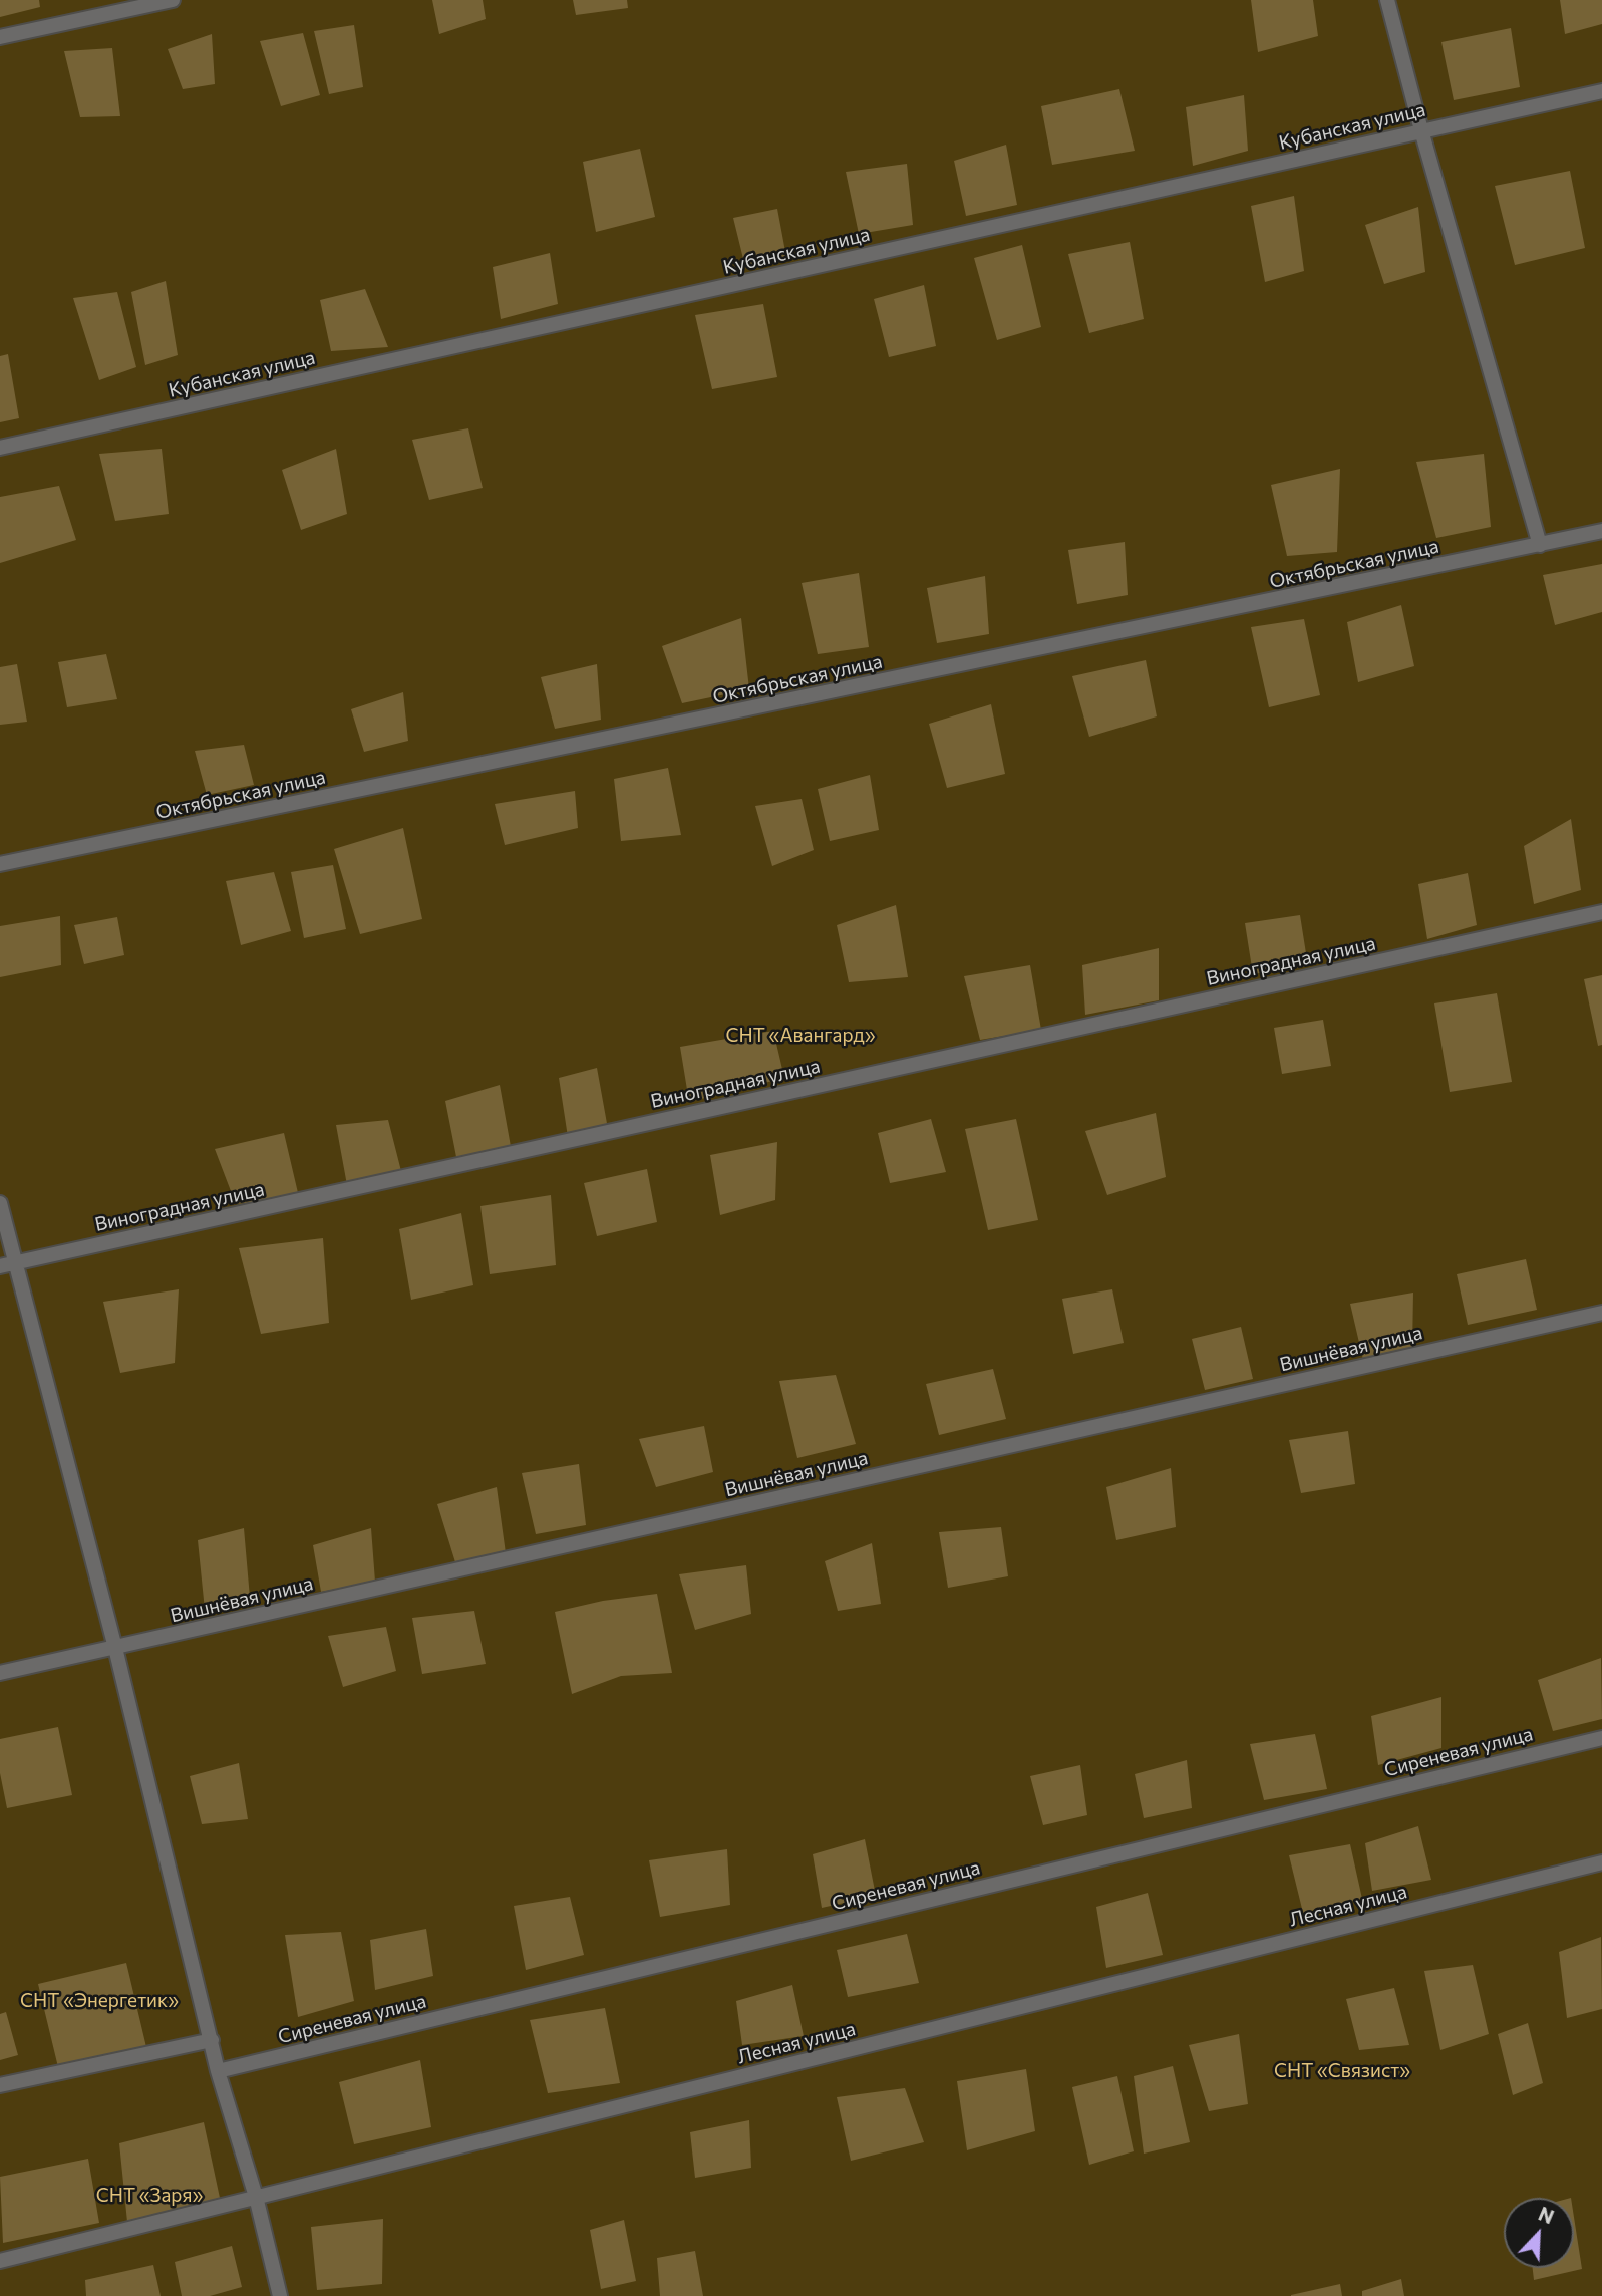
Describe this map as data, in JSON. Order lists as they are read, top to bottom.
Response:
{
  "streets": {
    "street": [
      "Кубанская улица",
      "Октябрьская улица",
      "Виноградная улица",
      "Вишнёвая улица",
      "Сиреневая улица",
      "Лесная улица"
    ]
  },
  "parks": [
    "СНТ «Авангард»",
    "СНТ «Энергетик»",
    "СНТ «Связист»",
    "СНТ «Заря»"
  ],
  "north": "top right"
}
